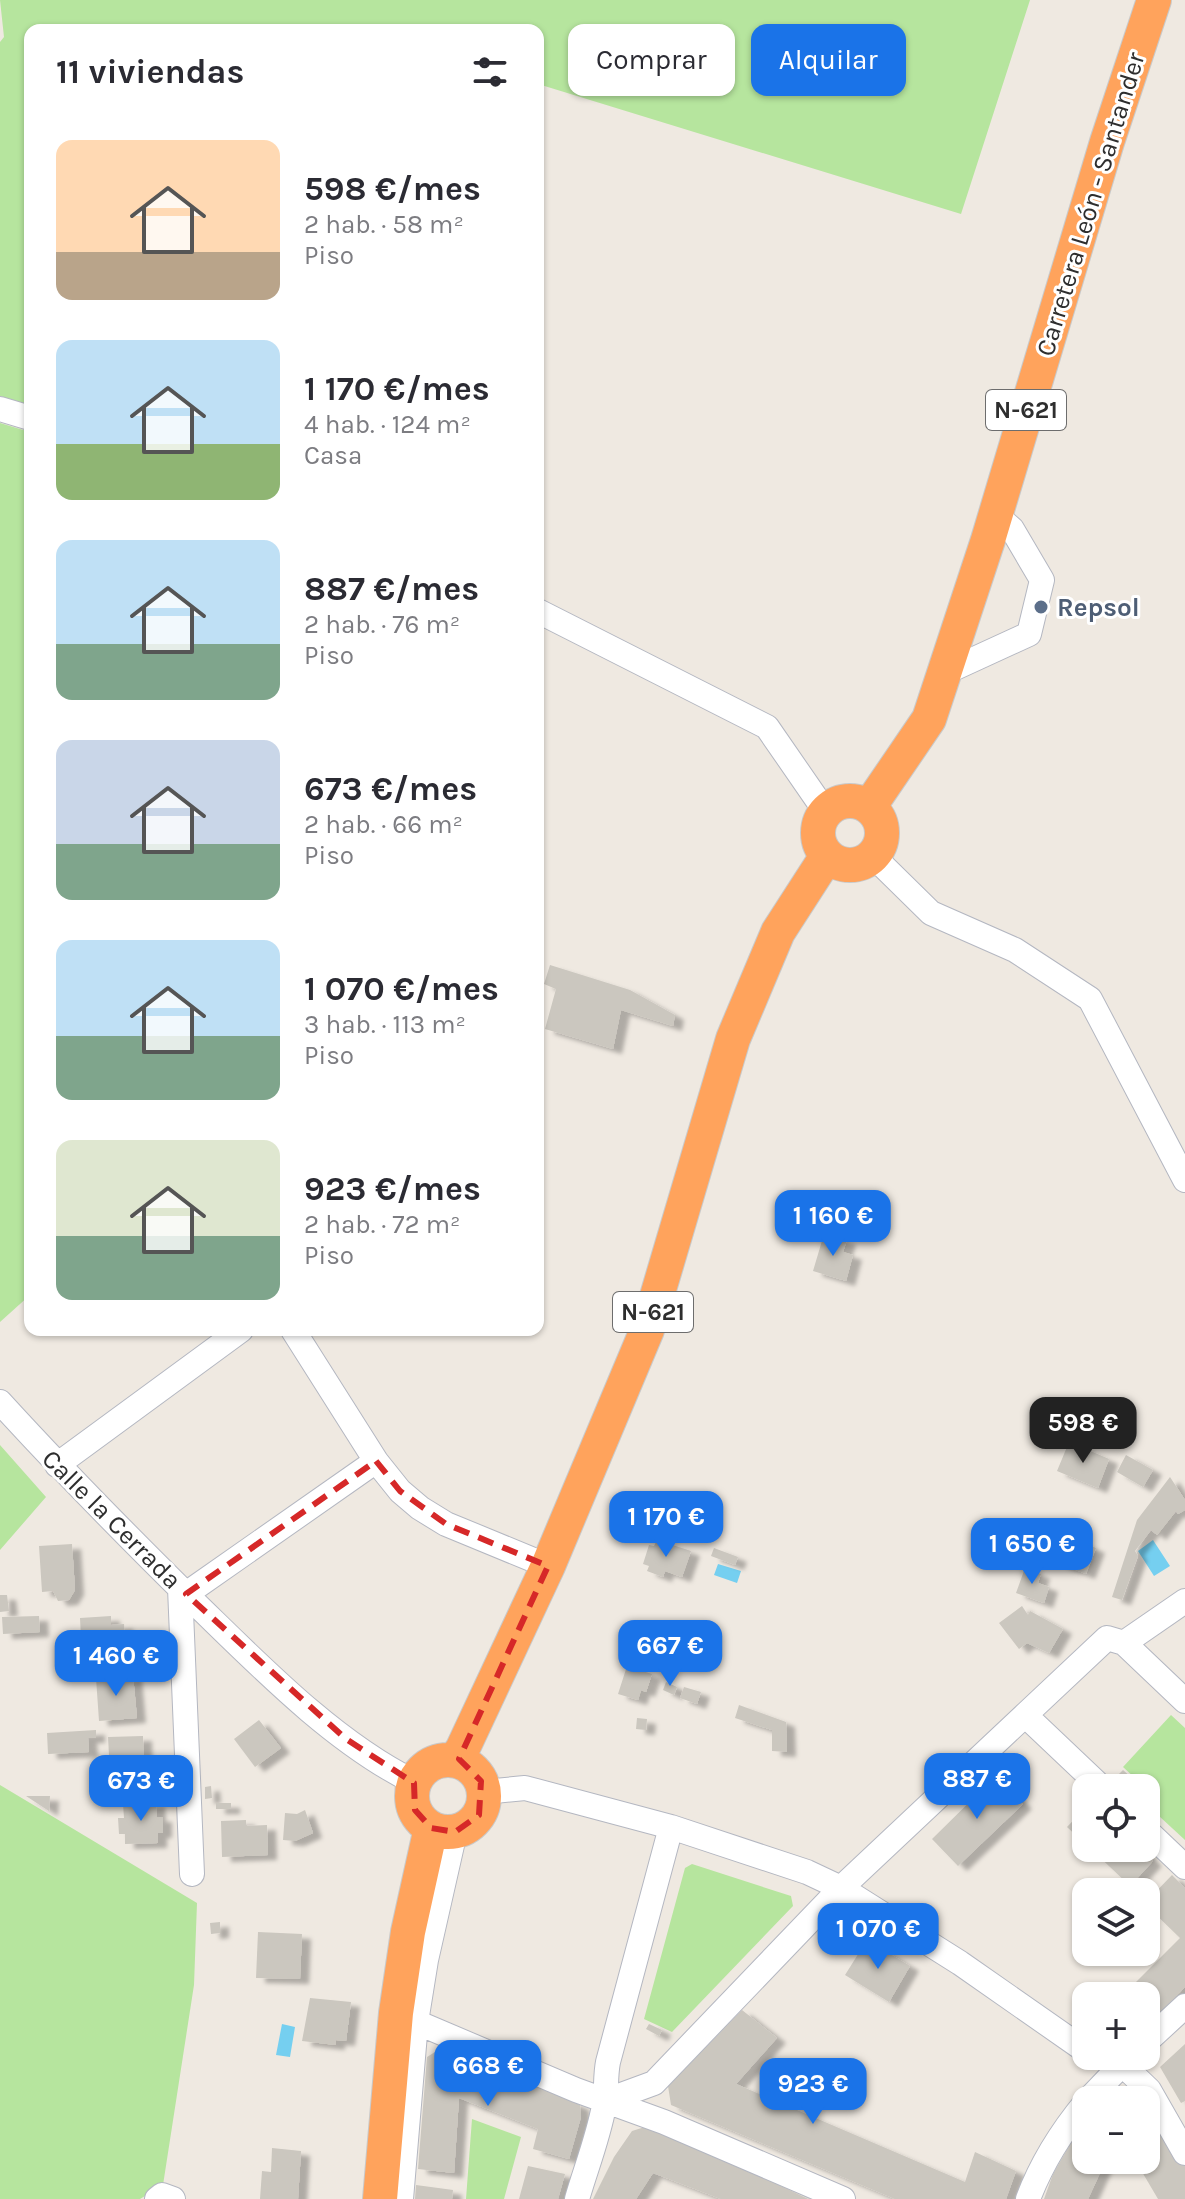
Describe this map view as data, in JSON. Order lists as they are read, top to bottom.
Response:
{
  "streets": {
    "highway": ["Carretera León - Santander", "N-621"],
    "street": ["Calle la Cerrada"]
  },
  "crossings": [
    ["Carretera León - Santander", "N-621"],
    ["N-621", "Calle la Cerrada"]
  ],
  "places": ["Repsol"],
  "page": {
    "chip": ["Comprar", "Alquilar"],
    "heading": "11 viviendas",
    "list": [
      {
        "name": "598 €/mes",
        "note": "2 hab. · 58 m² · Piso"
      },
      {
        "name": "1 170 €/mes",
        "note": "4 hab. · 124 m² · Casa"
      },
      {
        "name": "887 €/mes",
        "note": "2 hab. · 76 m² · Piso"
      },
      {
        "name": "673 €/mes",
        "note": "2 hab. · 66 m² · Piso"
      },
      {
        "name": "1 070 €/mes",
        "note": "3 hab. · 113 m² · Piso"
      },
      {
        "name": "923 €/mes",
        "note": "2 hab. · 72 m² · Piso"
      }
    ],
    "price": [
      "1 160 €",
      "598 €",
      "1 170 €",
      "1 650 €",
      "667 €",
      "1 460 €",
      "887 €",
      "673 €",
      "1 070 €",
      "668 €",
      "923 €"
    ],
    "map_buttons": ["+", "−"]
  }
}
